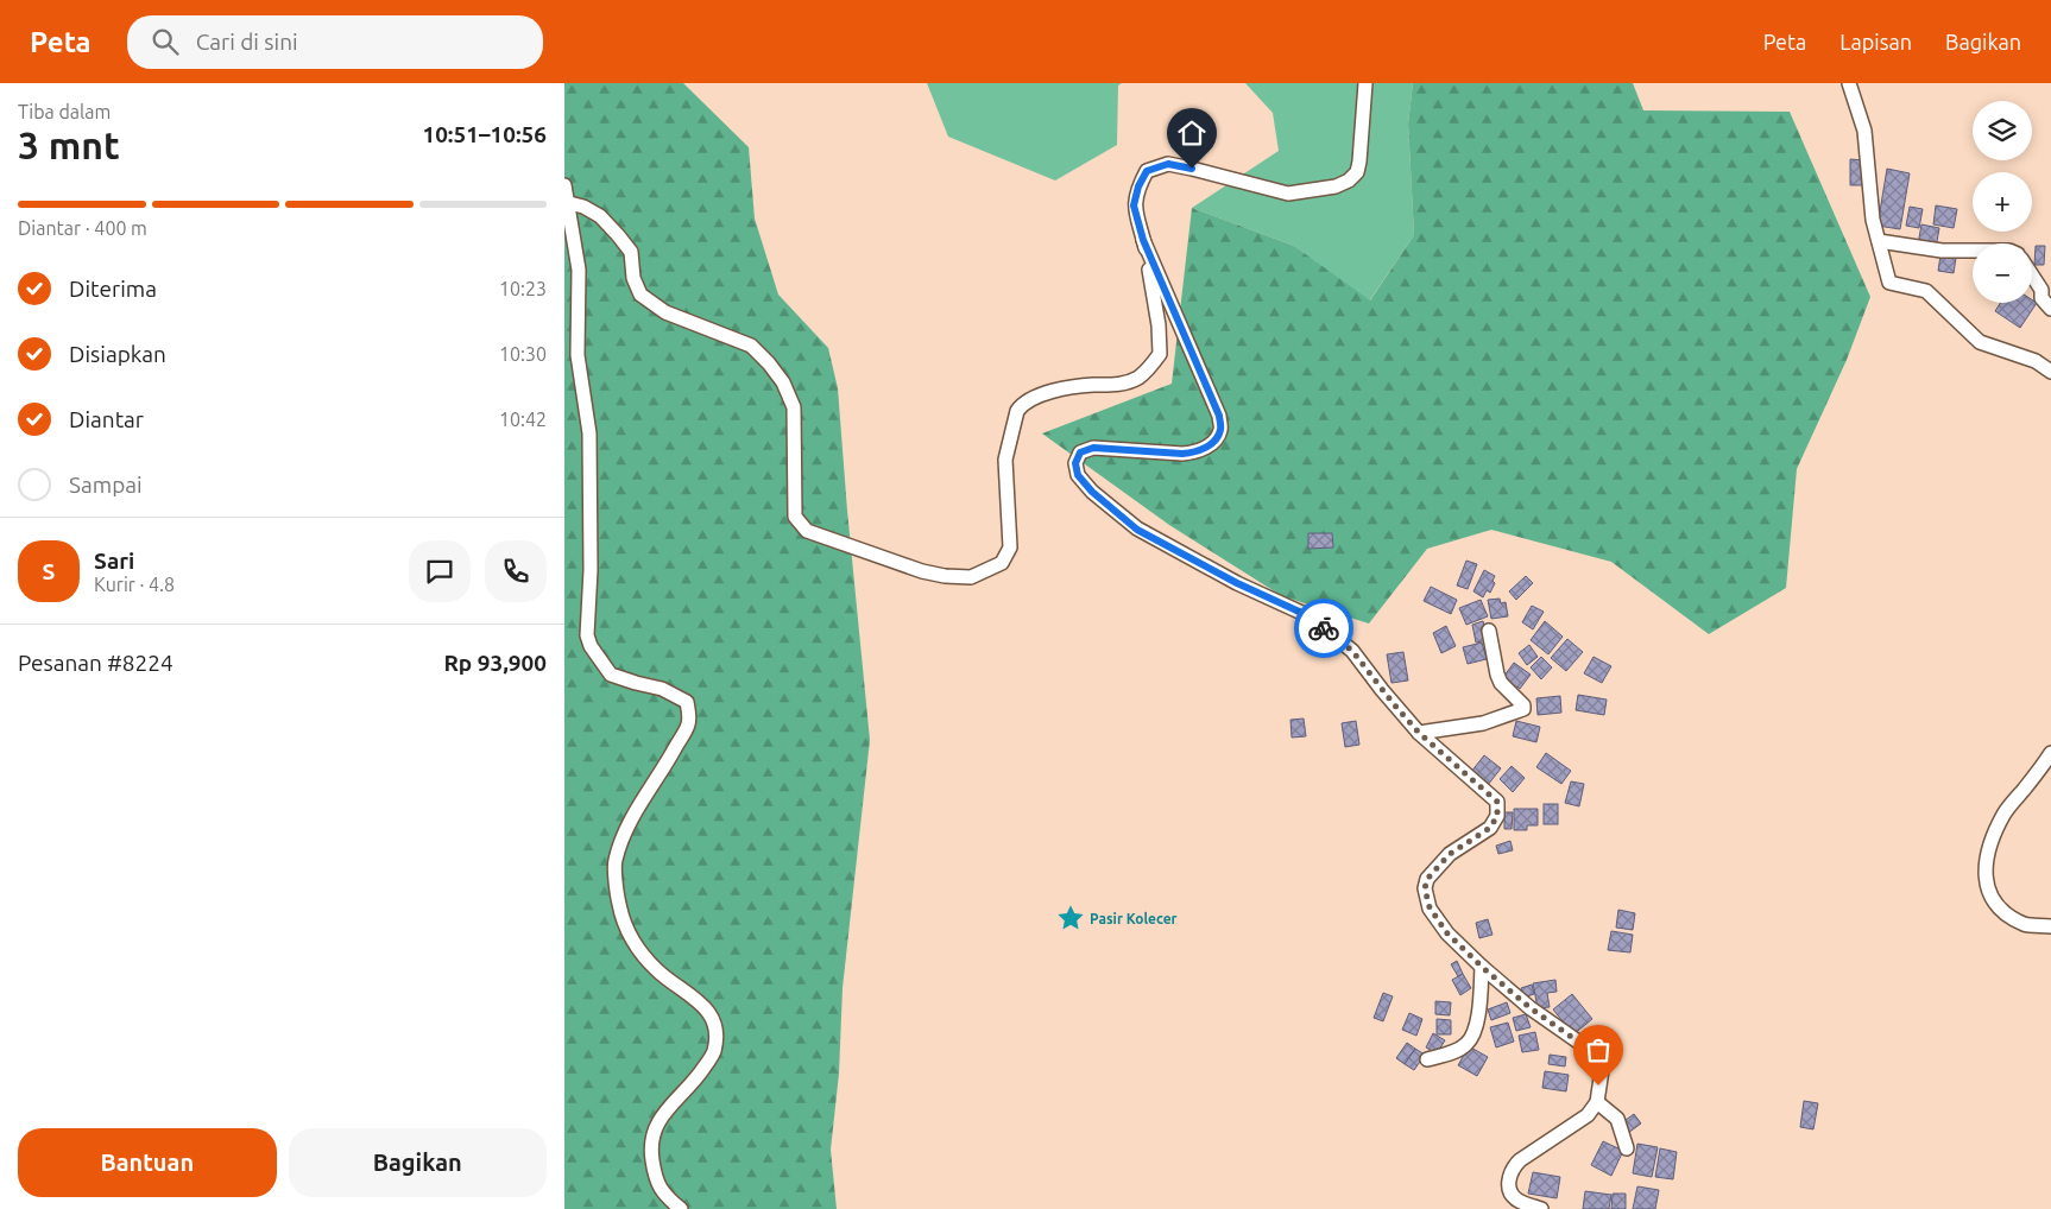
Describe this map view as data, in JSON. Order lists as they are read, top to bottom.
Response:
{
  "places": {
    "place": ["Pasir Kolecer"]
  },
  "page": {
    "header": "Peta",
    "search": "Cari di sini",
    "nav": ["Peta", "Lapisan", "Bagikan"],
    "heading": ["3 mnt", "Tiba dalam", "10:51–10:56"],
    "panel": [
      "Sari",
      "Kurir · 4.8",
      "Pesanan #8224",
      "Rp 93,900"
    ],
    "map_buttons": ["+", "−"],
    "bar": "Diantar · 400 m",
    "list": [
      ["Diterima", "10:23"],
      ["Disiapkan", "10:30"],
      ["Diantar", "10:42"],
      "Sampai"
    ],
    "round": "S",
    "buttons": ["Bantuan", "Bagikan"]
  }
}
